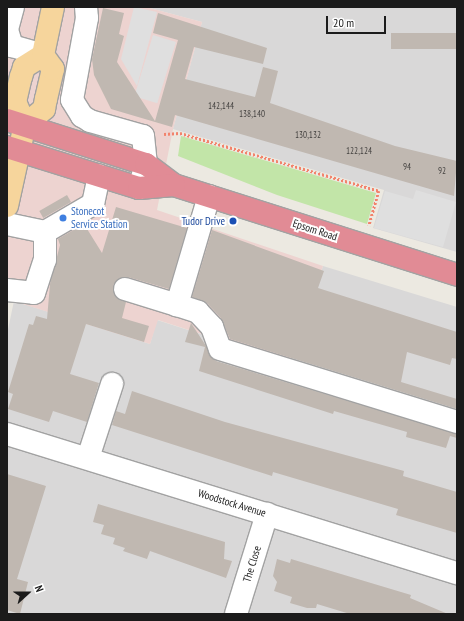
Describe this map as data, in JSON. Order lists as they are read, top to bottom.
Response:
{
  "streets": {
    "highway": ["Epsom Road"],
    "street": ["Woodstock Avenue", "The Close"]
  },
  "crossings": [
    ["Woodstock Avenue", "The Close"]
  ],
  "places": ["Stonecot Service Station", "Tudor Drive"],
  "house_numbers": [
    "142,144",
    "138,140",
    "130,132",
    "122,124",
    "94",
    "92"
  ],
  "scale_bar": "20 m",
  "north": "right"
}
